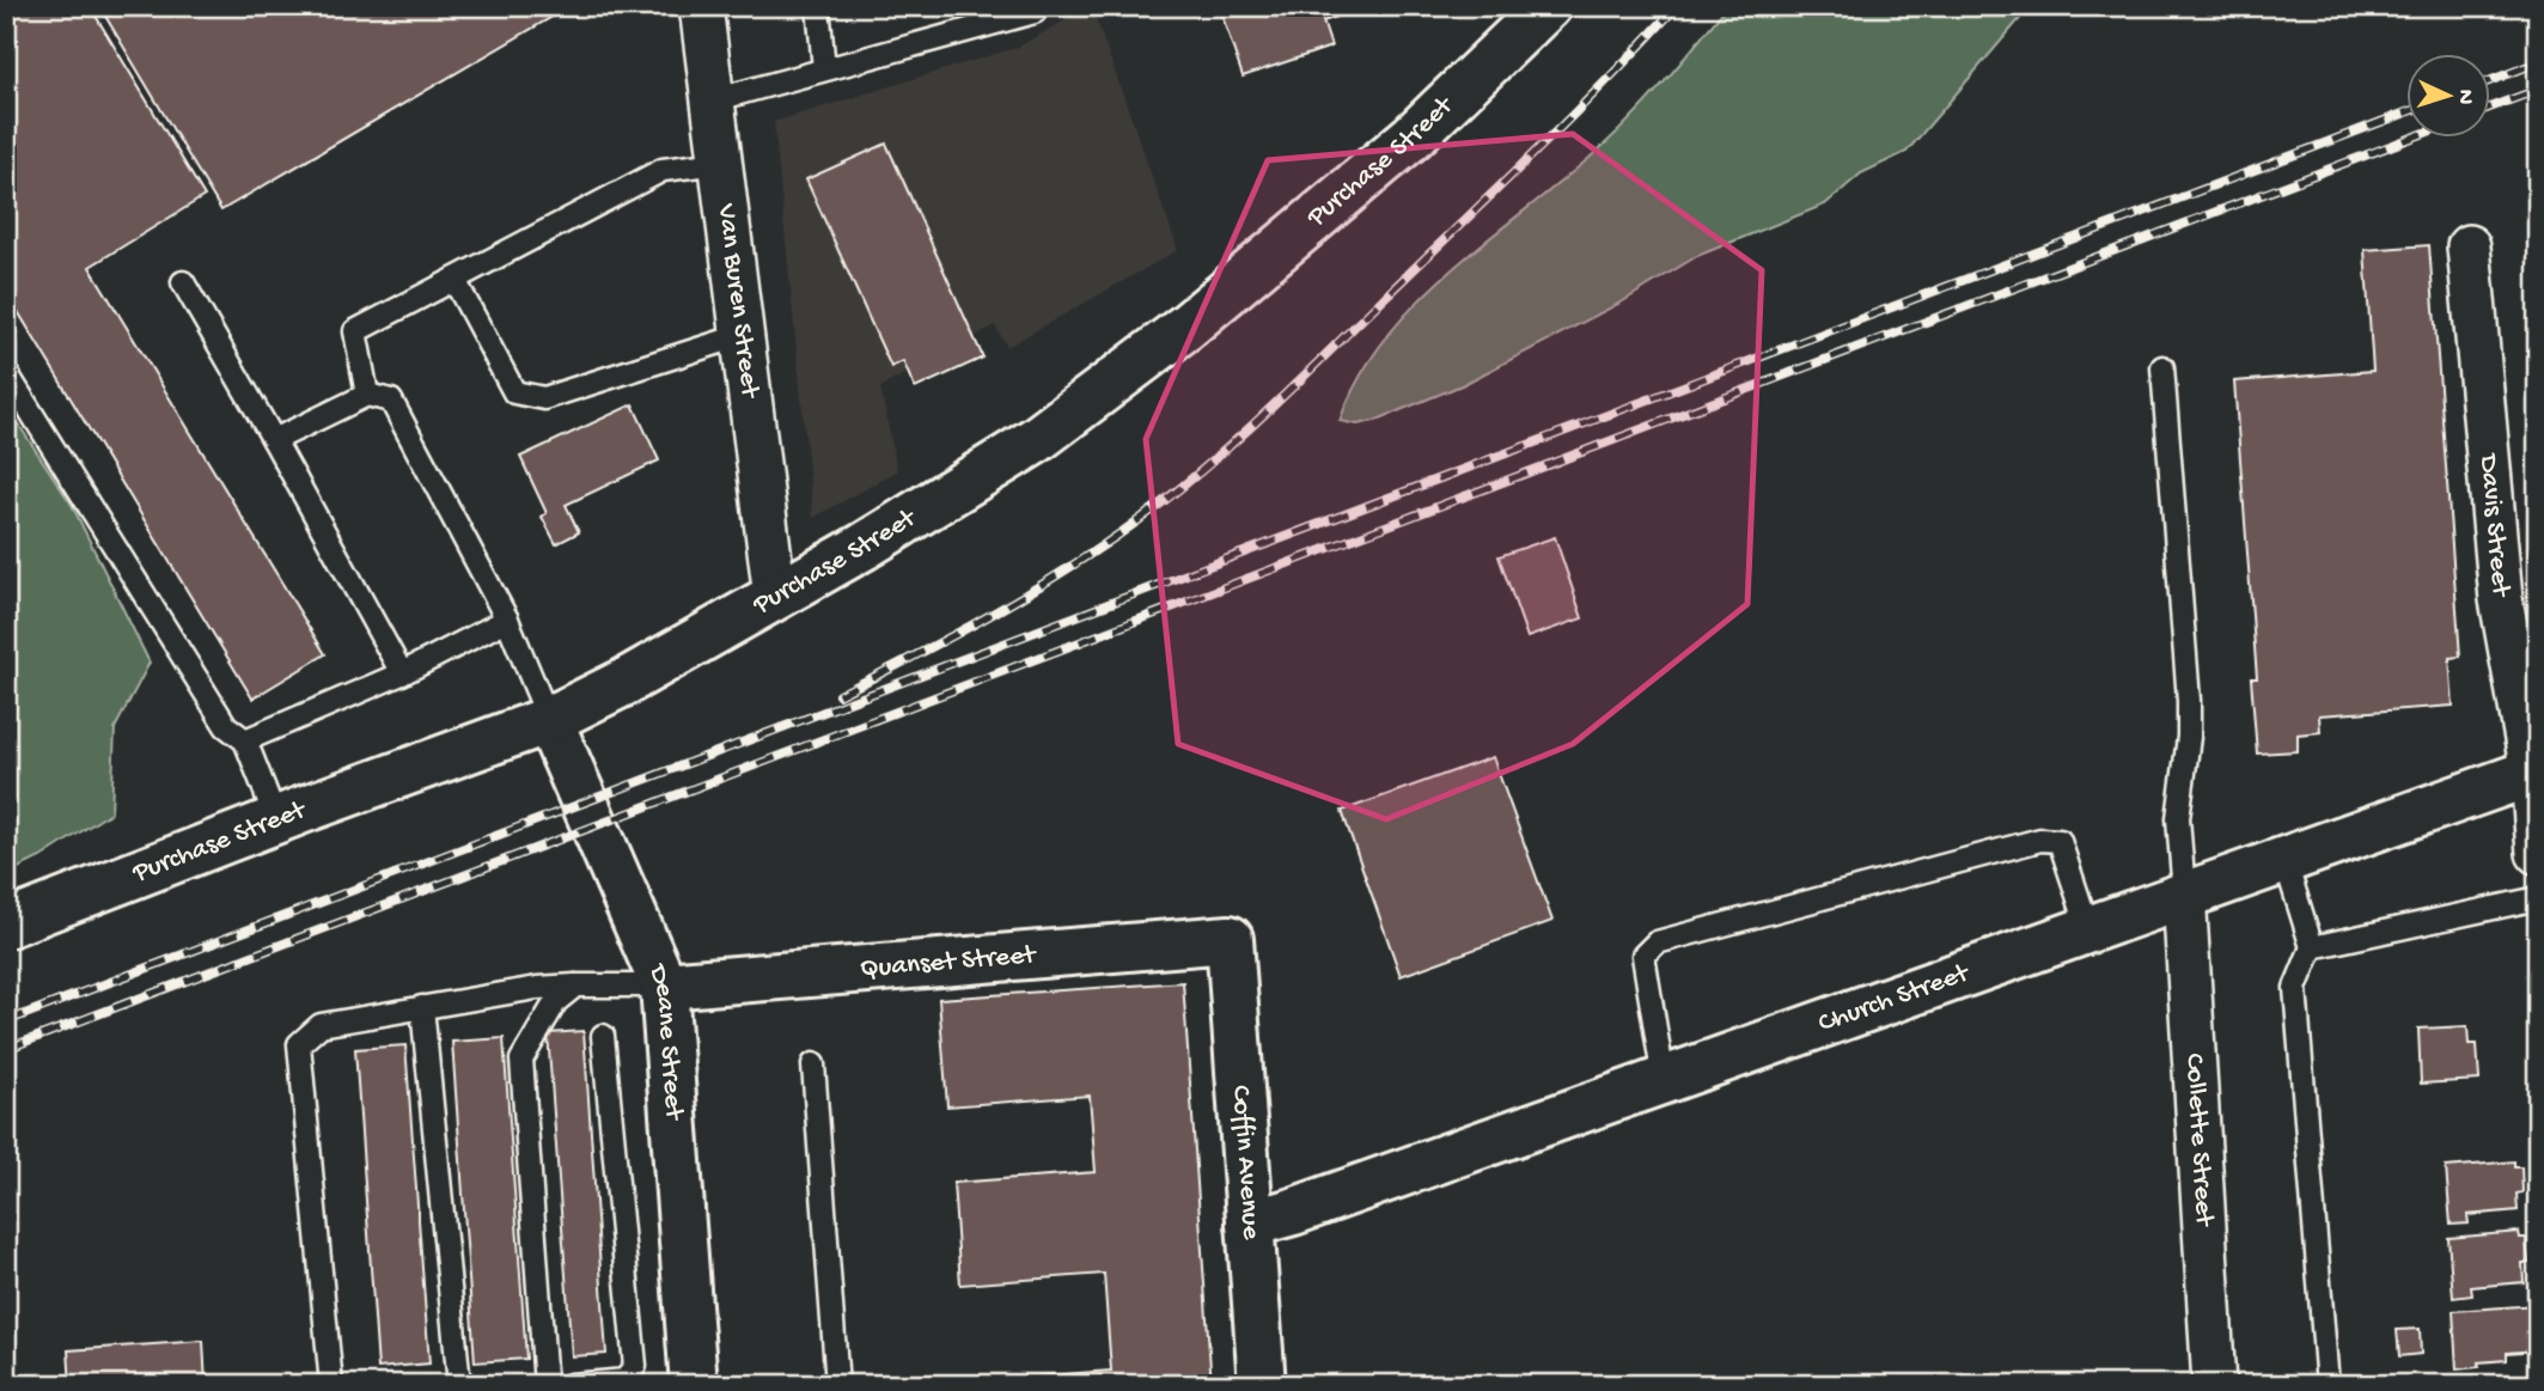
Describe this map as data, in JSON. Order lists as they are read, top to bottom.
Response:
{
  "streets": {
    "main road": [
      "Purchase Street",
      "Quanset Street",
      "Church Street",
      "Deane Street",
      "Coffin Avenue"
    ],
    "street": ["Van Buren Street", "Davis Street", "Collette Street"]
  },
  "crossings": [
    ["Purchase Street", "Van Buren Street"],
    ["Purchase Street", "Deane Street"],
    ["Davis Street", "Church Street"],
    ["Quanset Street", "Deane Street"],
    ["Quanset Street", "Coffin Avenue"],
    ["Church Street", "Collette Street"],
    ["Church Street", "Coffin Avenue"]
  ],
  "north": "right"
}
